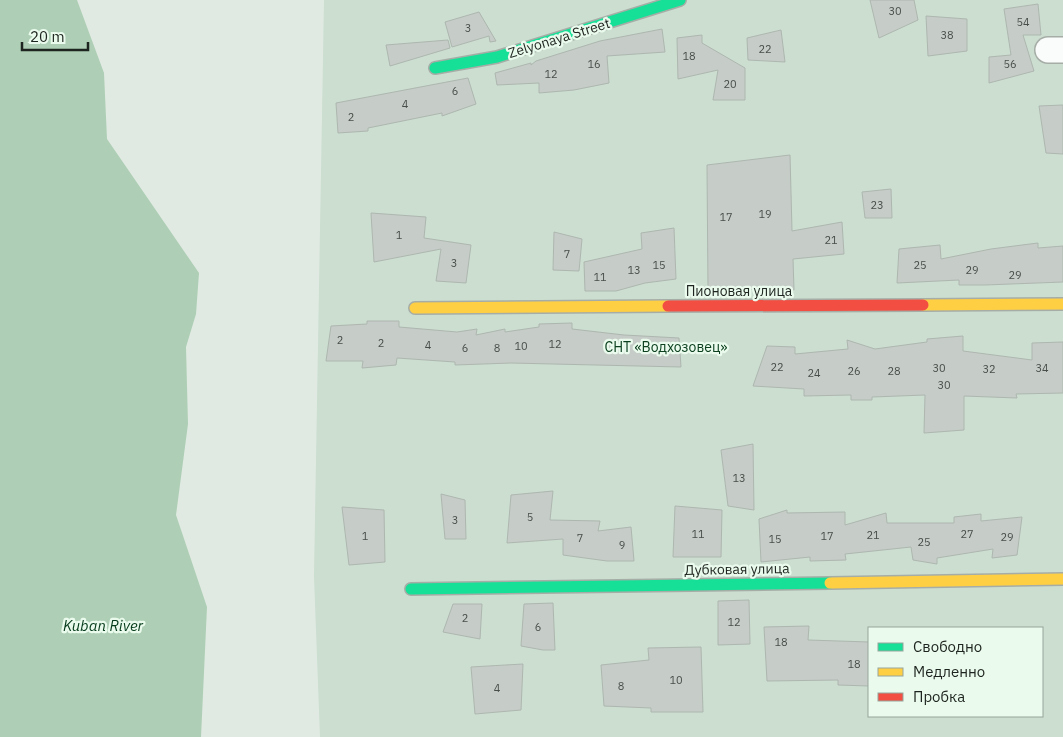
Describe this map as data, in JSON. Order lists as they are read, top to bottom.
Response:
{
  "streets": {
    "street": ["Zelyonaya Street", "Пионовая улица", "Дубковая улица"]
  },
  "water": ["Kuban River"],
  "parks": ["СНТ «Водхозовец»"],
  "house_numbers": [
    "30",
    "54",
    "3",
    "38",
    "22",
    "18",
    "16",
    "56",
    "12",
    "20",
    "6",
    "4",
    "2",
    "23",
    "19",
    "17",
    "1",
    "21",
    "7",
    "3",
    "15",
    "25",
    "13",
    "29",
    "29",
    "11",
    "2",
    "2",
    "12",
    "4",
    "10",
    "6",
    "8",
    "22",
    "30",
    "34",
    "32",
    "26",
    "28",
    "24",
    "30",
    "13",
    "5",
    "3",
    "11",
    "27",
    "21",
    "1",
    "17",
    "29",
    "7",
    "15",
    "25",
    "9",
    "2",
    "12",
    "6",
    "18",
    "18",
    "10",
    "8",
    "4"
  ],
  "legend": ["Свободно", "Медленно", "Пробка"],
  "scale_bar": "20 m"
}
